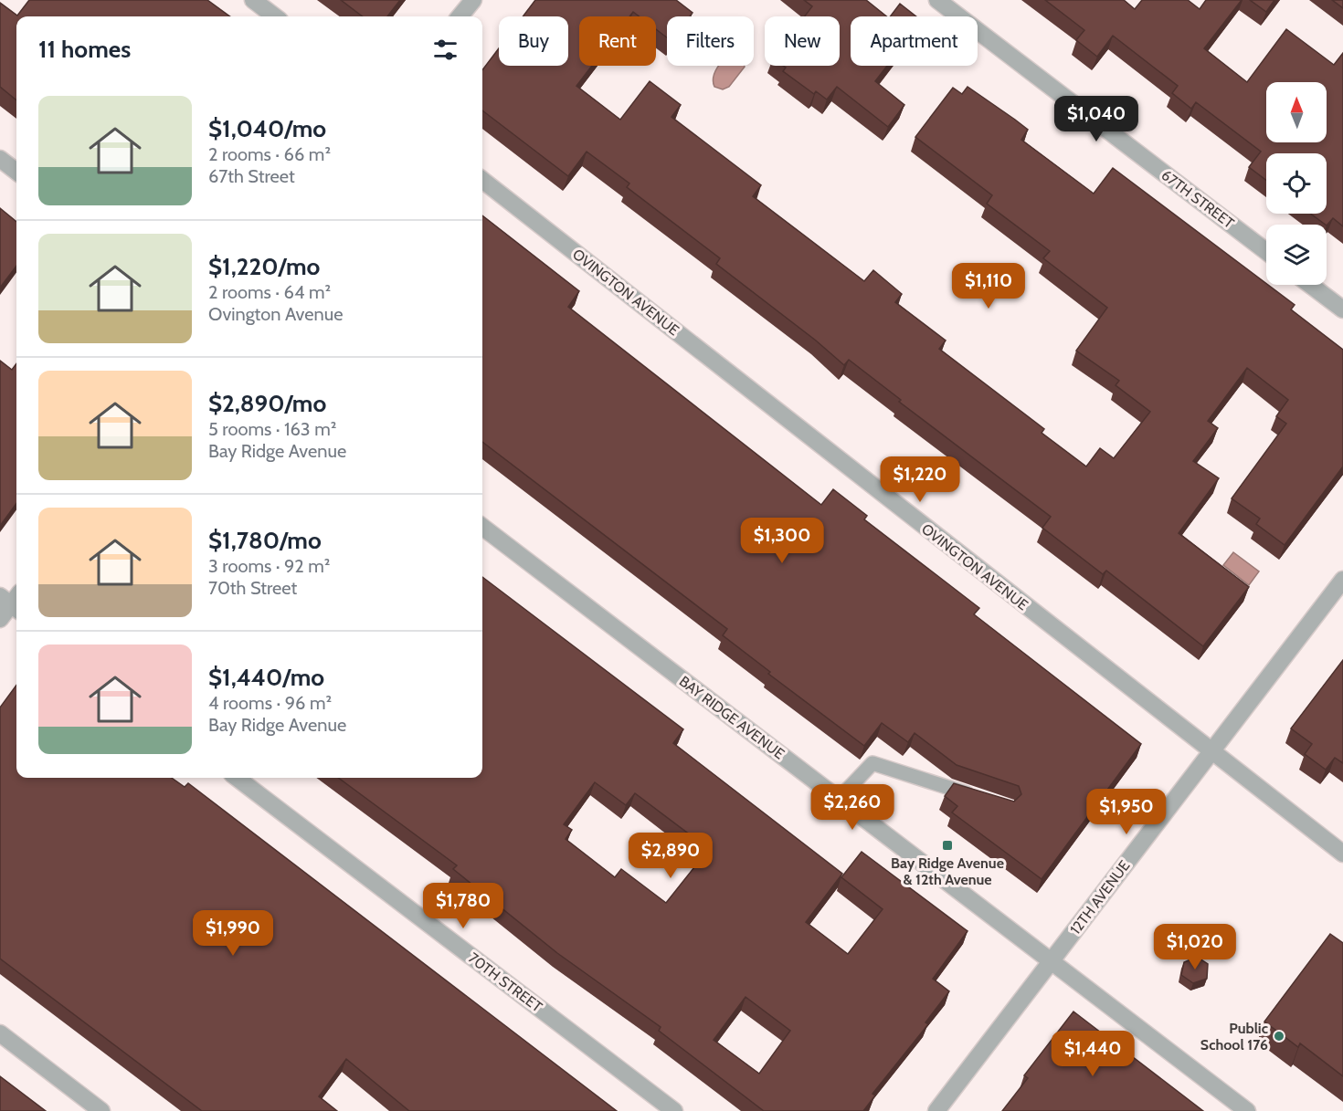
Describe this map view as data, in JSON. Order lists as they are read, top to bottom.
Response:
{
  "streets": {
    "street": [
      "67TH STREET",
      "OVINGTON AVENUE",
      "BAY RIDGE AVENUE",
      "12TH AVENUE",
      "70TH STREET"
    ]
  },
  "crossings": [
    ["OVINGTON AVENUE", "12TH AVENUE"],
    ["BAY RIDGE AVENUE", "12TH AVENUE"]
  ],
  "places": {
    "transit": ["Bay Ridge Avenue & 12th Avenue"],
    "other": ["Public School 176"]
  },
  "north": "top",
  "page": {
    "chip": [
      "Buy",
      "Rent",
      "Filters",
      "New",
      "Apartment"
    ],
    "heading": "11 homes",
    "list": [
      {
        "name": "$1,040/mo",
        "note": "2 rooms · 66 m² · 67th Street"
      },
      {
        "name": "$1,220/mo",
        "note": "2 rooms · 64 m² · Ovington Avenue"
      },
      {
        "name": "$2,890/mo",
        "note": "5 rooms · 163 m² · Bay Ridge Avenue"
      },
      {
        "name": "$1,780/mo",
        "note": "3 rooms · 92 m² · 70th Street"
      },
      {
        "name": "$1,440/mo",
        "note": "4 rooms · 96 m² · Bay Ridge Avenue"
      }
    ],
    "price": [
      "$1,040",
      "$1,110",
      "$1,220",
      "$1,300",
      "$2,260",
      "$1,950",
      "$2,890",
      "$1,780",
      "$1,990",
      "$1,020",
      "$1,440"
    ]
  }
}
